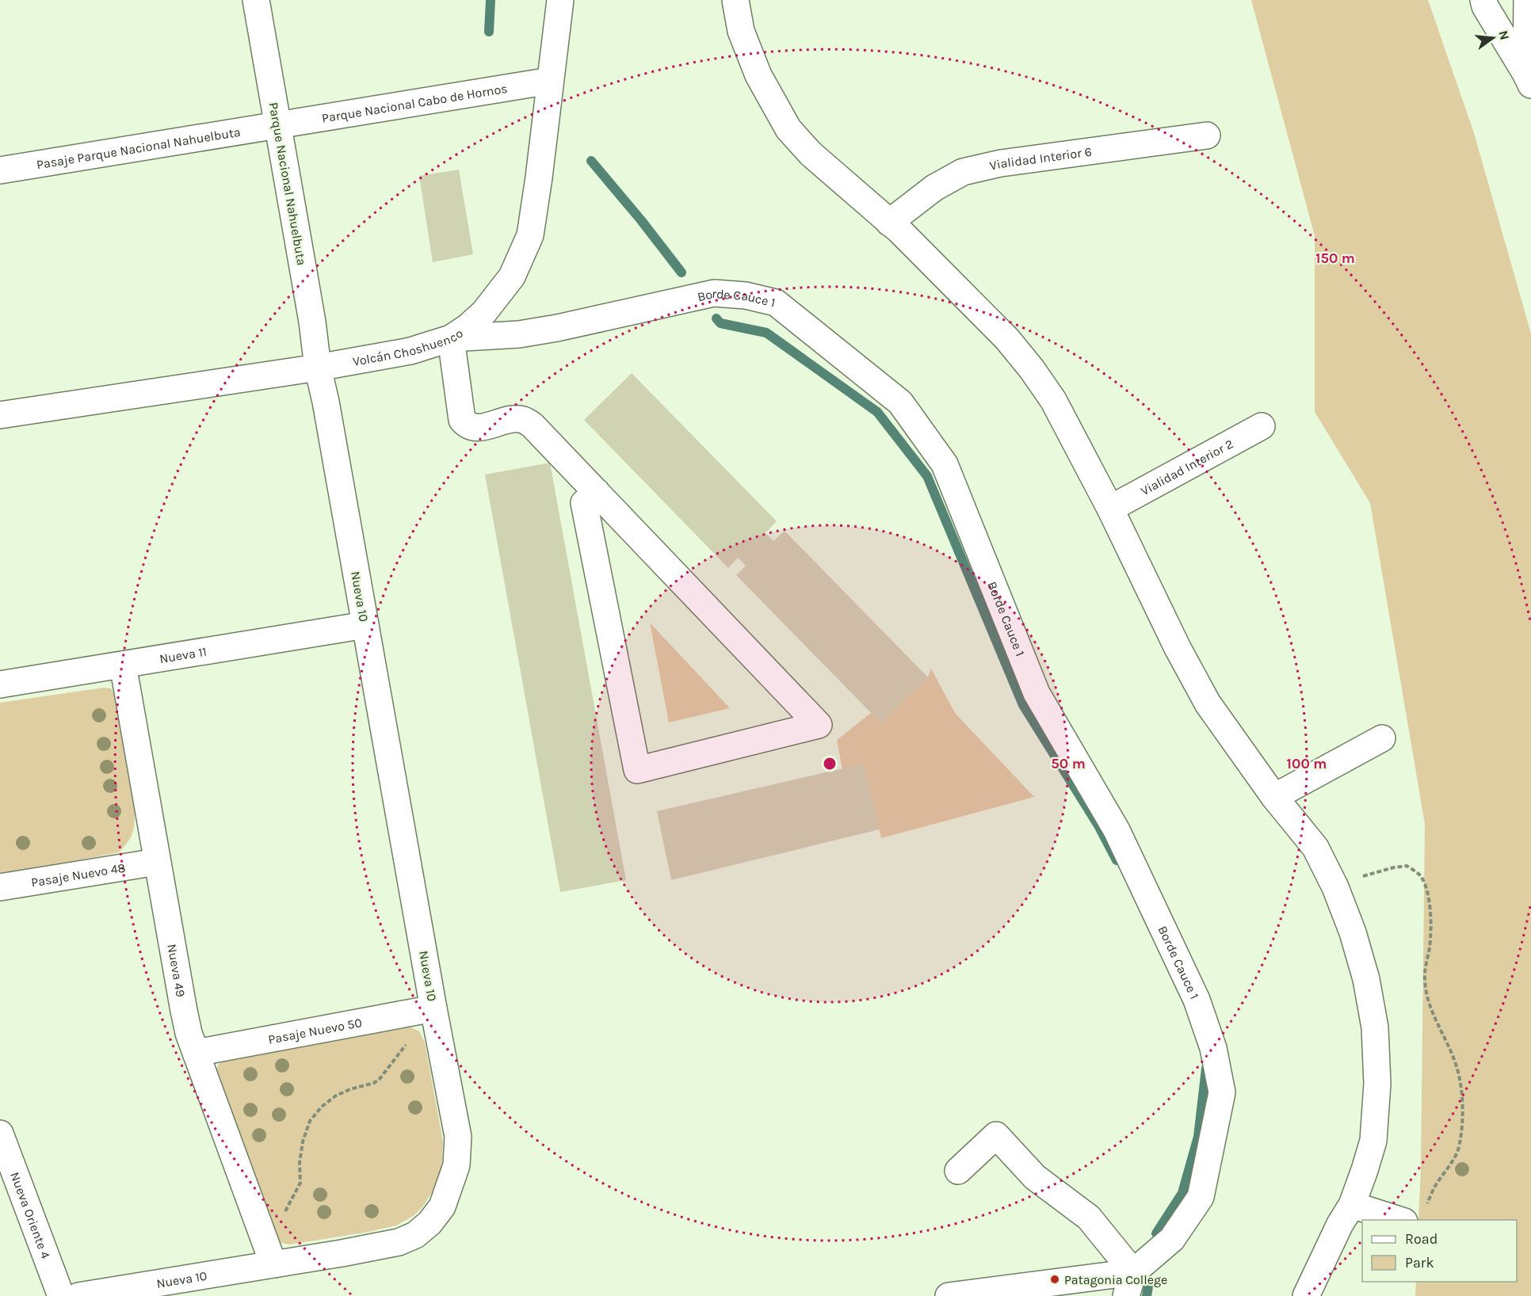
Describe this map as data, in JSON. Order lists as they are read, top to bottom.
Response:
{
  "streets": {
    "street": [
      "Parque Nacional Cabo de Hornos",
      "Pasaje Parque Nacional Nahuelbuta",
      "Vialidad Interior 6",
      "Parque Nacional Nahuelbuta",
      "Borde Cauce 1",
      "Volcán Choshuenco",
      "Vialidad Interior 2",
      "Nueva 10",
      "Nueva 11",
      "Pasaje Nuevo 48",
      "Nueva 49",
      "Pasaje Nuevo 50",
      "Nueva Oriente 4"
    ]
  },
  "crossings": [
    ["Parque Nacional Cabo de Hornos", "Pasaje Parque Nacional Nahuelbuta"],
    ["Parque Nacional Cabo de Hornos", "Parque Nacional Nahuelbuta"],
    ["Parque Nacional Cabo de Hornos", "Volcán Choshuenco"],
    ["Pasaje Parque Nacional Nahuelbuta", "Parque Nacional Nahuelbuta"],
    ["Parque Nacional Nahuelbuta", "Volcán Choshuenco"],
    ["Parque Nacional Nahuelbuta", "Nueva 10"],
    ["Borde Cauce 1", "Volcán Choshuenco"],
    ["Volcán Choshuenco", "Nueva 10"],
    ["Nueva 10", "Nueva 11"],
    ["Nueva 10", "Nueva 49"],
    ["Nueva 10", "Pasaje Nuevo 50"],
    ["Nueva 11", "Nueva 49"],
    ["Pasaje Nuevo 48", "Nueva 49"],
    ["Nueva 49", "Pasaje Nuevo 50"]
  ],
  "places": ["Patagonia College"],
  "legend": ["Road", "Park"],
  "north": "right",
  "rings": ["150 m", "50 m", "100 m"]
}
